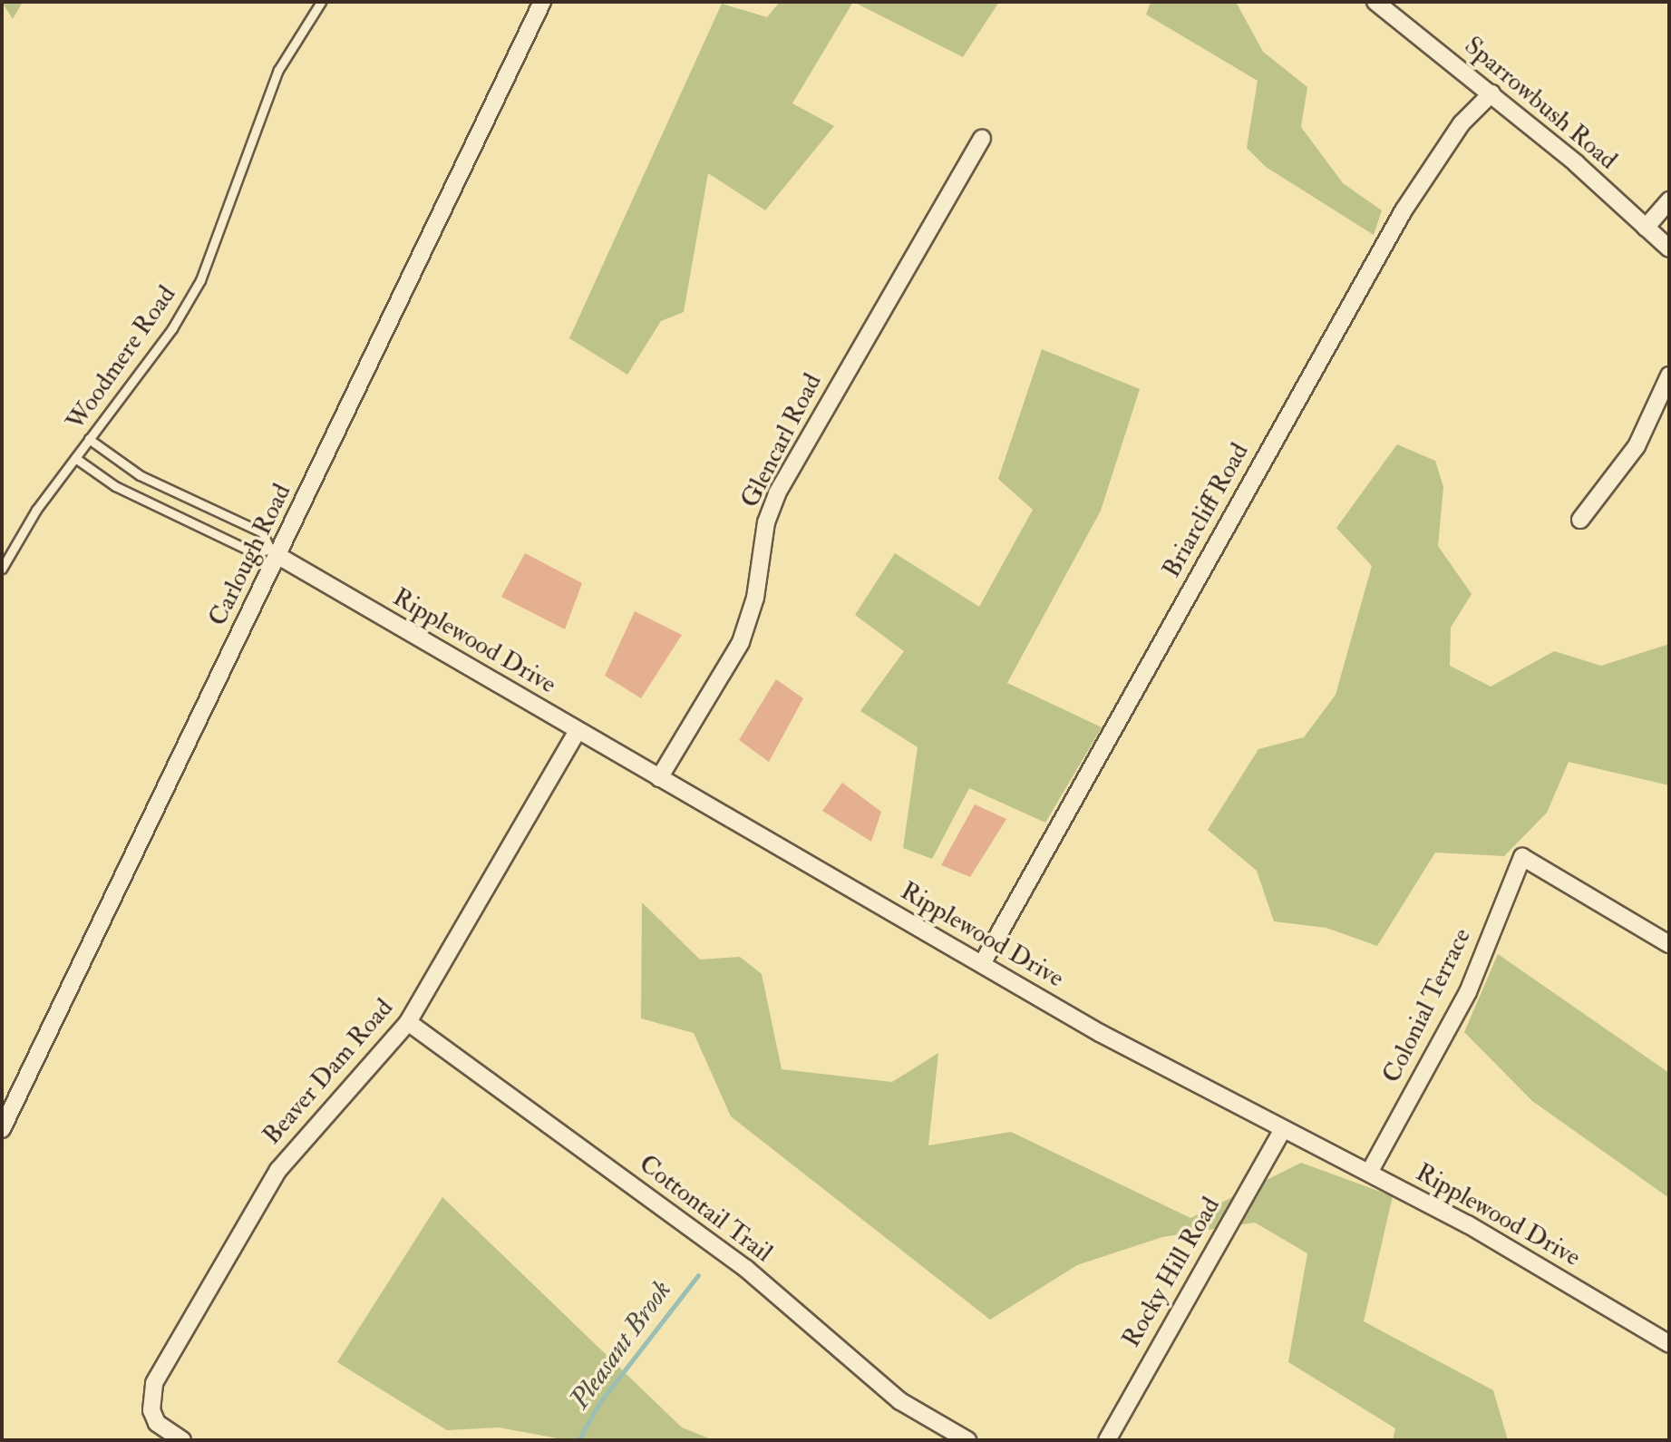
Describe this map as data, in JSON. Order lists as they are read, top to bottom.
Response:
{
  "streets": {
    "street": [
      "Sparrowbush Road",
      "Glencarl Road",
      "Briarcliff Road",
      "Carlough Road",
      "Ripplewood Drive",
      "Colonial Terrace",
      "Beaver Dam Road",
      "Cottontail Trail",
      "Rocky Hill Road"
    ],
    "lane": ["Woodmere Road"]
  },
  "crossings": [
    ["Sparrowbush Road", "Briarcliff Road"],
    ["Glencarl Road", "Ripplewood Drive"],
    ["Briarcliff Road", "Ripplewood Drive"],
    ["Carlough Road", "Ripplewood Drive"],
    ["Ripplewood Drive", "Colonial Terrace"],
    ["Ripplewood Drive", "Beaver Dam Road"],
    ["Ripplewood Drive", "Rocky Hill Road"],
    ["Beaver Dam Road", "Cottontail Trail"]
  ],
  "water": ["Pleasant Brook"]
}
